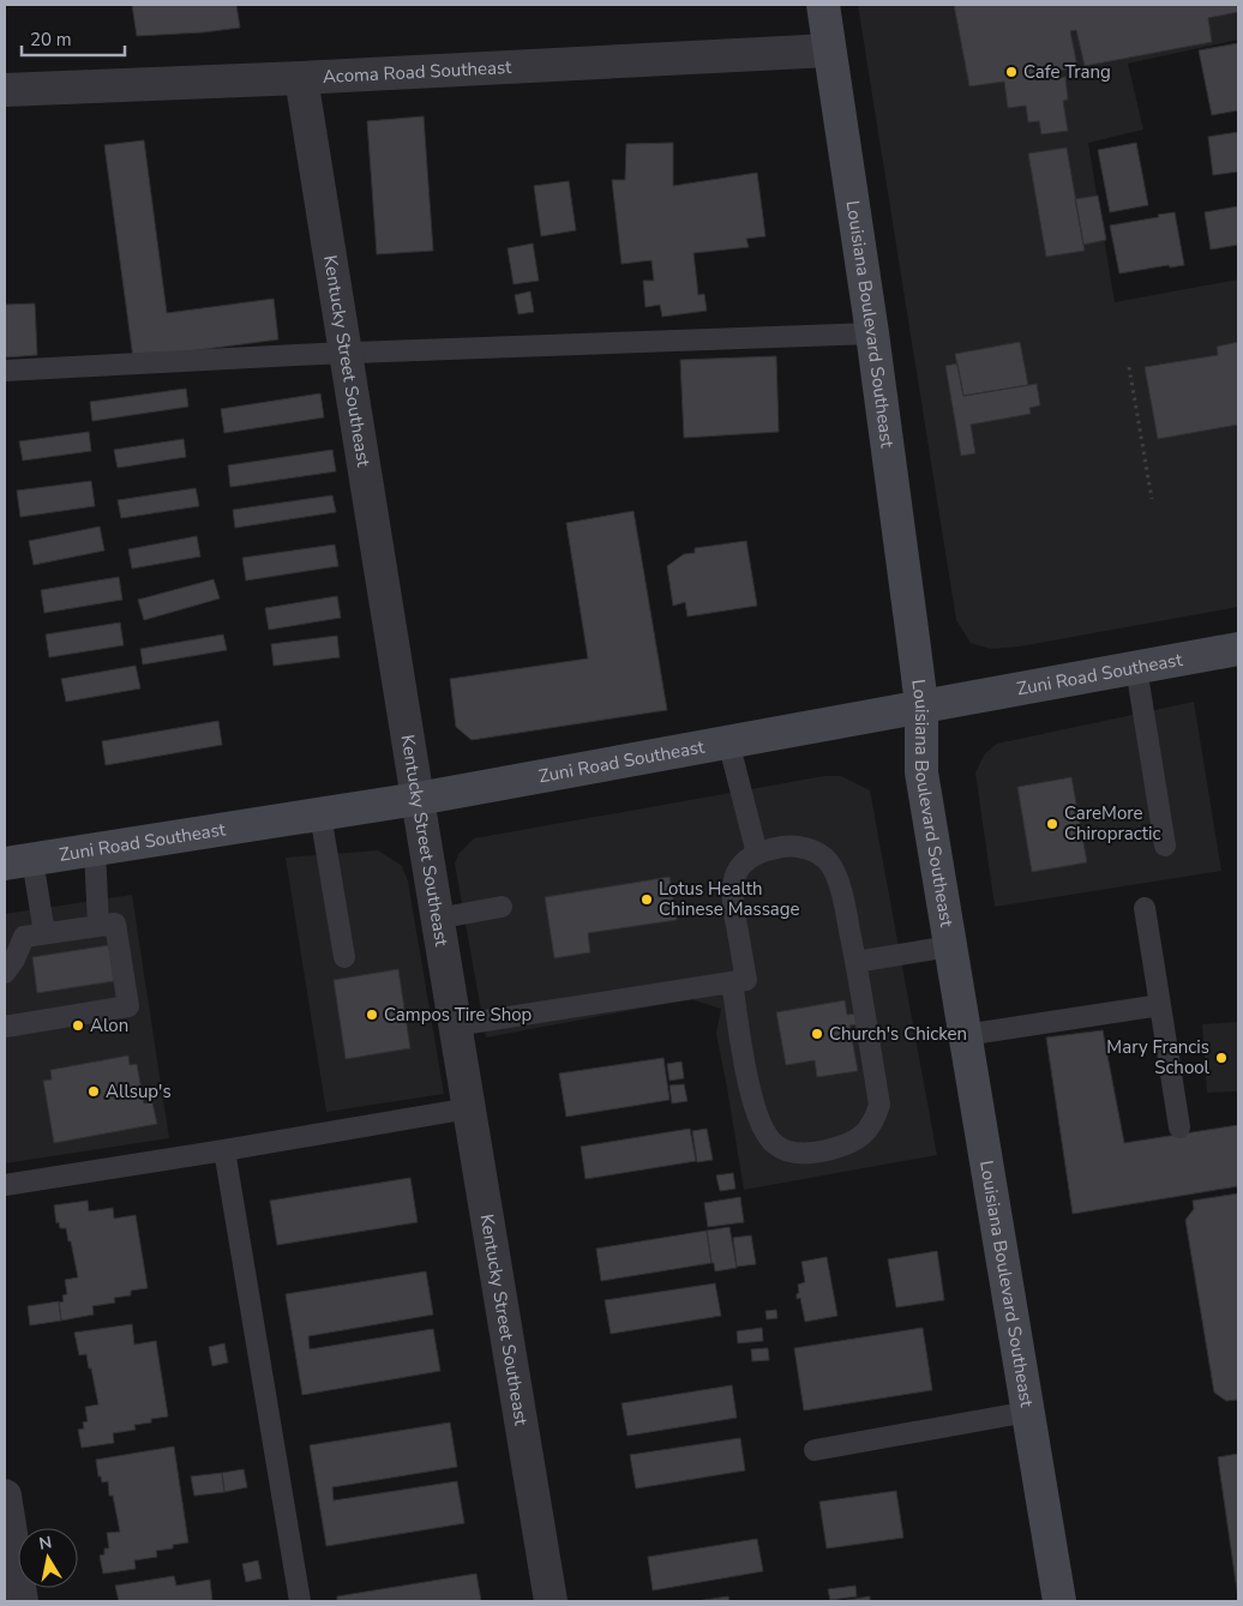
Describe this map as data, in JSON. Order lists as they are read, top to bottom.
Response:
{
  "streets": {
    "main road": ["Louisiana Boulevard Southeast", "Zuni Road Southeast"],
    "street": ["Acoma Road Southeast", "Kentucky Street Southeast"]
  },
  "crossings": [
    ["Acoma Road Southeast", "Louisiana Boulevard Southeast"],
    ["Acoma Road Southeast", "Kentucky Street Southeast"],
    ["Louisiana Boulevard Southeast", "Zuni Road Southeast"],
    ["Kentucky Street Southeast", "Zuni Road Southeast"]
  ],
  "places": [
    "Cafe Trang",
    "CareMore Chiropractic",
    "Lotus Health Chinese Massage",
    "Campos Tire Shop",
    "Alon",
    "Church's Chicken",
    "Mary Francis School",
    "Allsup's"
  ],
  "scale_bar": "20 m",
  "north": "top"
}
